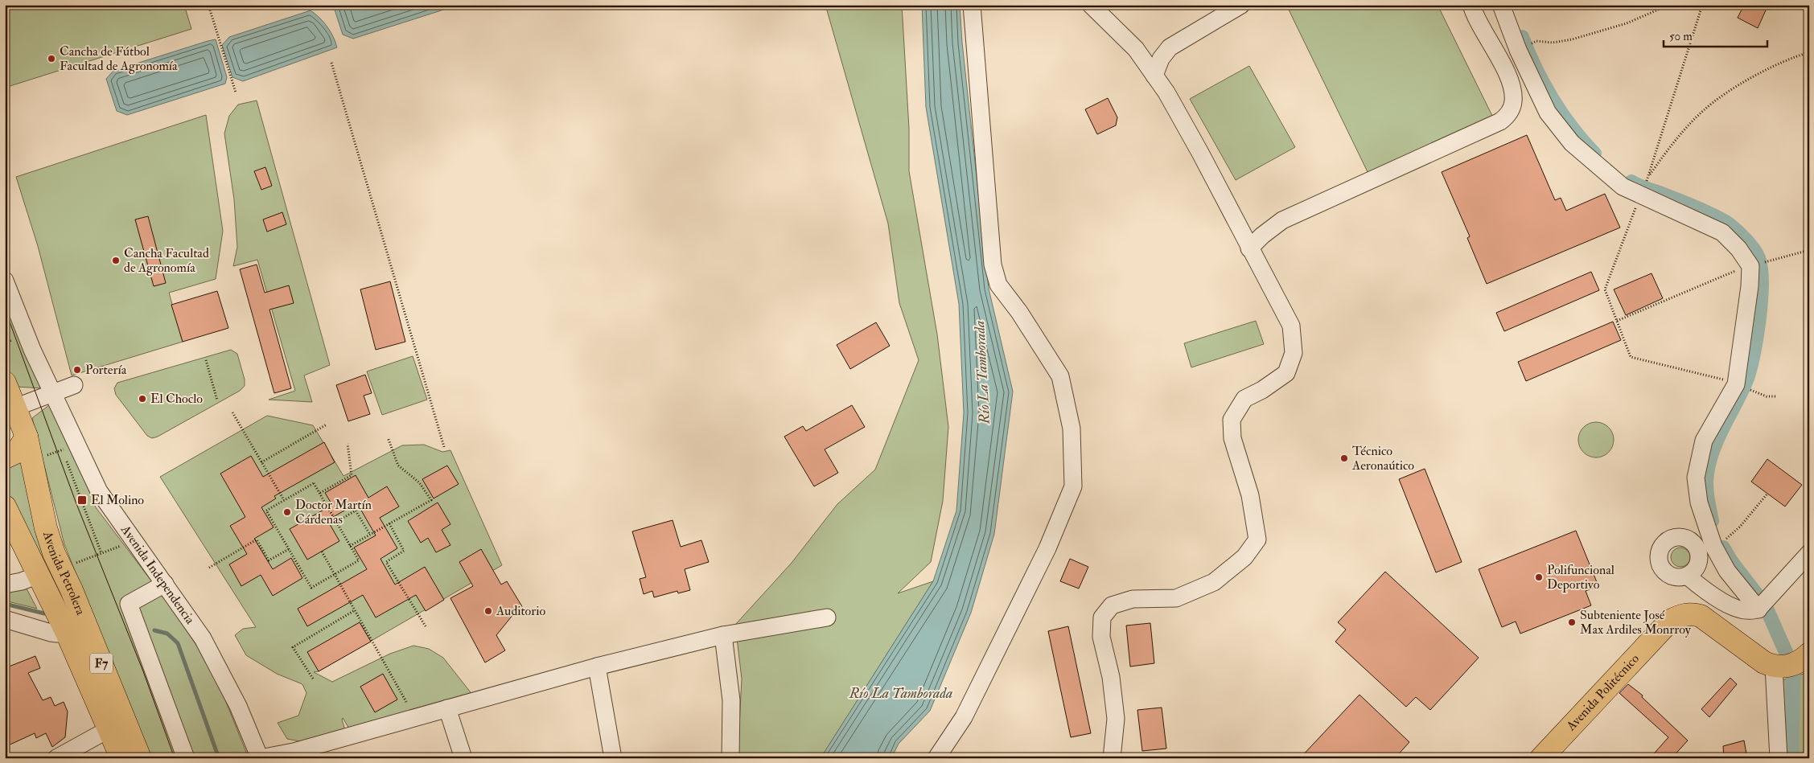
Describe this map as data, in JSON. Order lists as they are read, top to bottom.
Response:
{
  "streets": {
    "main road": ["Avenida Petrolera", "F7", "Avenida Politécnico"],
    "street": ["Avenida Independencia"]
  },
  "water": ["Río La Tamborada"],
  "places": {
    "other": [
      "Cancha de Fútbol Facultad de Agronomía",
      "Cancha Facultad de Agronomía",
      "Portería",
      "El Choclo",
      "Técnico Aeronaútico",
      "Doctor Martín Cárdenas",
      "Polifuncional Deportivo",
      "Auditorio",
      "Subteniente José Max Ardiles Monrroy"
    ],
    "transit": ["El Molino"]
  },
  "scale_bar": "50 m"
}
